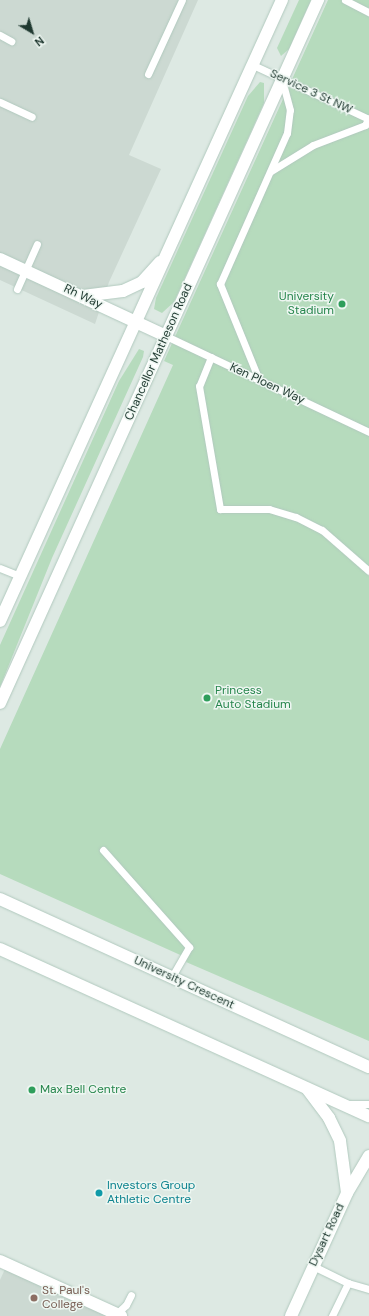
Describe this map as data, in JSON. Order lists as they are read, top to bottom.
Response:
{
  "streets": {
    "main road": [
      "Rh Way",
      "Chancellor Matheson Road",
      "University Crescent",
      "Dysart Road"
    ],
    "lane": ["Service 3 St NW", "Ken Ploen Way"]
  },
  "crossings": [
    ["Service 3 St NW", "Chancellor Matheson Road"],
    ["Rh Way", "Chancellor Matheson Road"],
    ["Rh Way", "Ken Ploen Way"],
    ["Chancellor Matheson Road", "Ken Ploen Way"]
  ],
  "places": [
    "University Stadium",
    "Princess Auto Stadium",
    "Max Bell Centre",
    "Investors Group Athletic Centre",
    "St. Paul's College"
  ],
  "north": "bottom right"
}
